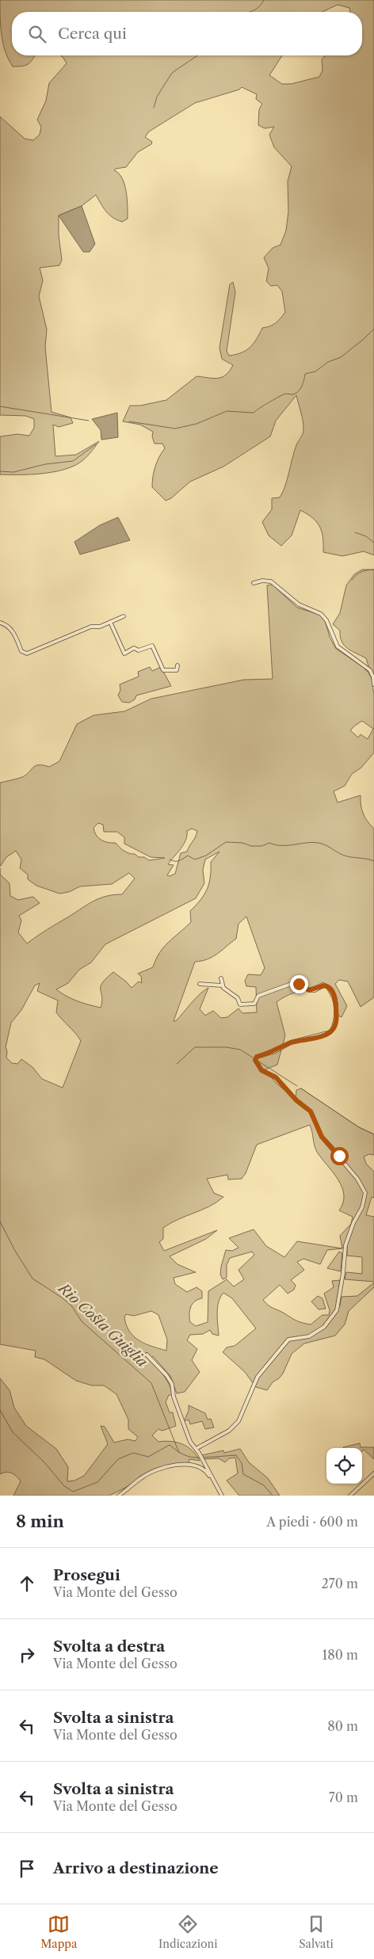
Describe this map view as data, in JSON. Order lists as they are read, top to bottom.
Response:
{
  "water": ["Rio Costa Guiglia"],
  "page": {
    "search": "Cerca qui",
    "heading": ["8 min", "A piedi · 600 m"],
    "list": [
      ["Prosegui", "Via Monte del Gesso", "270 m"],
      ["Svolta a destra", "Via Monte del Gesso", "180 m"],
      ["Svolta a sinistra", "Via Monte del Gesso", "80 m"],
      ["Svolta a sinistra", "Via Monte del Gesso", "70 m"],
      "Arrivo a destinazione"
    ],
    "nav": ["Mappa", "Indicazioni", "Salvati"]
  }
}
